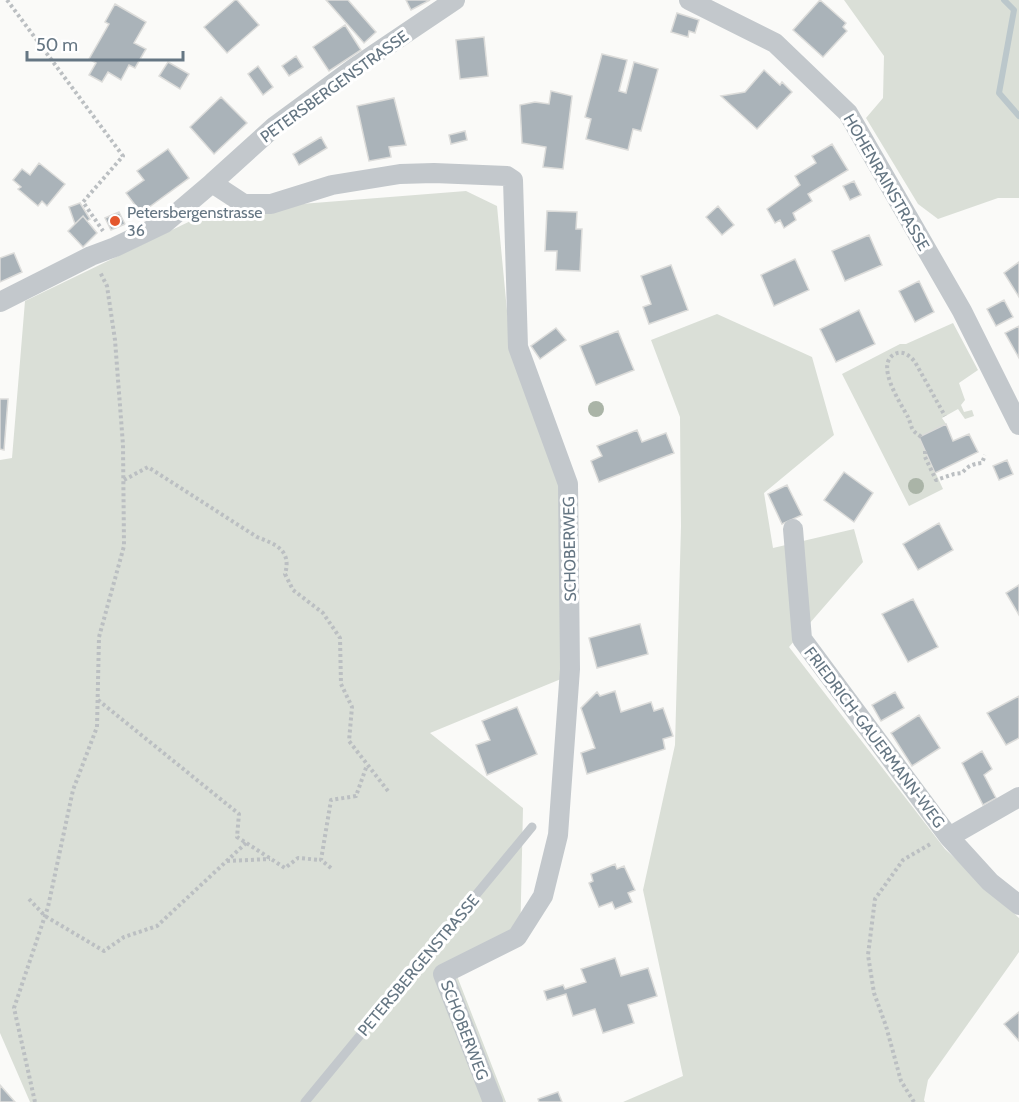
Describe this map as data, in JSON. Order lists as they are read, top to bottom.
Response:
{
  "streets": {
    "street": [
      "PETERSBERGENSTRASSE",
      "HOHENRAINSTRASSE",
      "SCHOBERWEG",
      "FRIEDRICH-GAUERMANN-WEG"
    ]
  },
  "crossings": [
    ["PETERSBERGENSTRASSE", "SCHOBERWEG"]
  ],
  "places": ["Petersbergenstrasse 36"],
  "scale_bar": "50 m"
}
